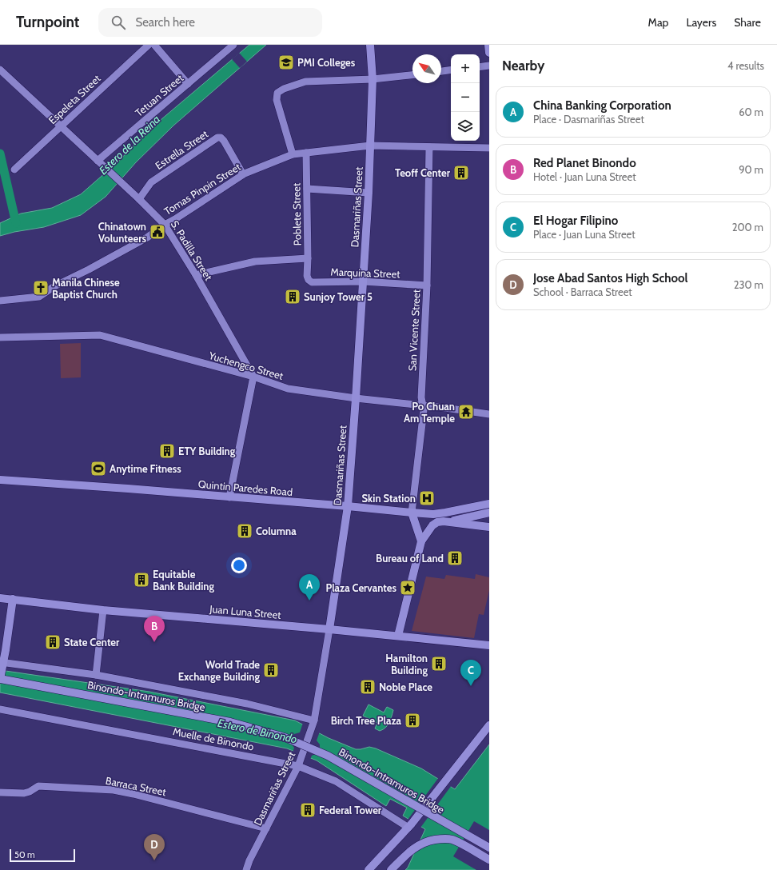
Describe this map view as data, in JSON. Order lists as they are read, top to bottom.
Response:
{
  "streets": {
    "street": [
      "Tetuan Street",
      "Espeleta Street",
      "Estrella Street",
      "Tomas Pinpin Street",
      "Dasmariñas Street",
      "Poblete Street",
      "S. Padilla Street",
      "Marquina Street",
      "San Vicente Street",
      "Yuchengco Street",
      "Quintin Paredes Road",
      "Juan Luna Street",
      "Binondo-Intramuros Bridge",
      "Muelle de Binondo",
      "Barraca Street"
    ]
  },
  "crossings": [
    ["Tetuan Street", "S. Padilla Street"],
    ["Espeleta Street", "S. Padilla Street"],
    ["Estrella Street", "Tomas Pinpin Street"],
    ["Estrella Street", "S. Padilla Street"],
    ["Tomas Pinpin Street", "Dasmariñas Street"],
    ["Tomas Pinpin Street", "Poblete Street"],
    ["Tomas Pinpin Street", "S. Padilla Street"],
    ["Tomas Pinpin Street", "San Vicente Street"],
    ["Dasmariñas Street", "Marquina Street"],
    ["Dasmariñas Street", "Yuchengco Street"],
    ["Dasmariñas Street", "Quintin Paredes Road"],
    ["Dasmariñas Street", "Juan Luna Street"],
    ["Dasmariñas Street", "Muelle de Binondo"],
    ["Dasmariñas Street", "Barraca Street"],
    ["Poblete Street", "Marquina Street"],
    ["S. Padilla Street", "Yuchengco Street"],
    ["Marquina Street", "San Vicente Street"],
    ["San Vicente Street", "Yuchengco Street"],
    ["San Vicente Street", "Quintin Paredes Road"]
  ],
  "water": ["Estero de la Reina", "Estero de Binondo"],
  "places": {
    "school or university": ["PMI Colleges"],
    "building": [
      "Teoff Center",
      "Sunjoy Tower 5",
      "ETY Building",
      "Columna",
      "Bureau of Land",
      "Equitable Bank Building",
      "State Center",
      "Hamilton Building",
      "World Trade Exchange Building",
      "Noble Place",
      "Birch Tree Plaza",
      "Federal Tower"
    ],
    "public building": ["Chinatown Volunteers"],
    "church": ["Manila Chinese Baptist Church"],
    "temple": ["Po Chuan Am Temple"],
    "sports": ["Anytime Fitness"],
    "hospital": ["Skin Station"],
    "place": ["Plaza Cervantes"]
  },
  "scale_bar": "50 m",
  "north": "top left",
  "page": {
    "header": "Turnpoint",
    "search": "Search here",
    "nav": ["Map", "Layers", "Share"],
    "heading": ["Nearby", "4 results"],
    "map_buttons": ["+", "−"],
    "list": [
      {
        "mark": "A",
        "name": "China Banking Corporation",
        "note": "Place · Dasmariñas Street",
        "value": "60 m"
      },
      {
        "mark": "B",
        "name": "Red Planet Binondo",
        "note": "Hotel · Juan Luna Street",
        "value": "90 m"
      },
      {
        "mark": "C",
        "name": "El Hogar Filipino",
        "note": "Place · Juan Luna Street",
        "value": "200 m"
      },
      {
        "mark": "D",
        "name": "Jose Abad Santos High School",
        "note": "School · Barraca Street",
        "value": "230 m"
      }
    ],
    "pins": [
      "A",
      "B",
      "C",
      "D"
    ],
    "scale": "50 m"
  }
}
